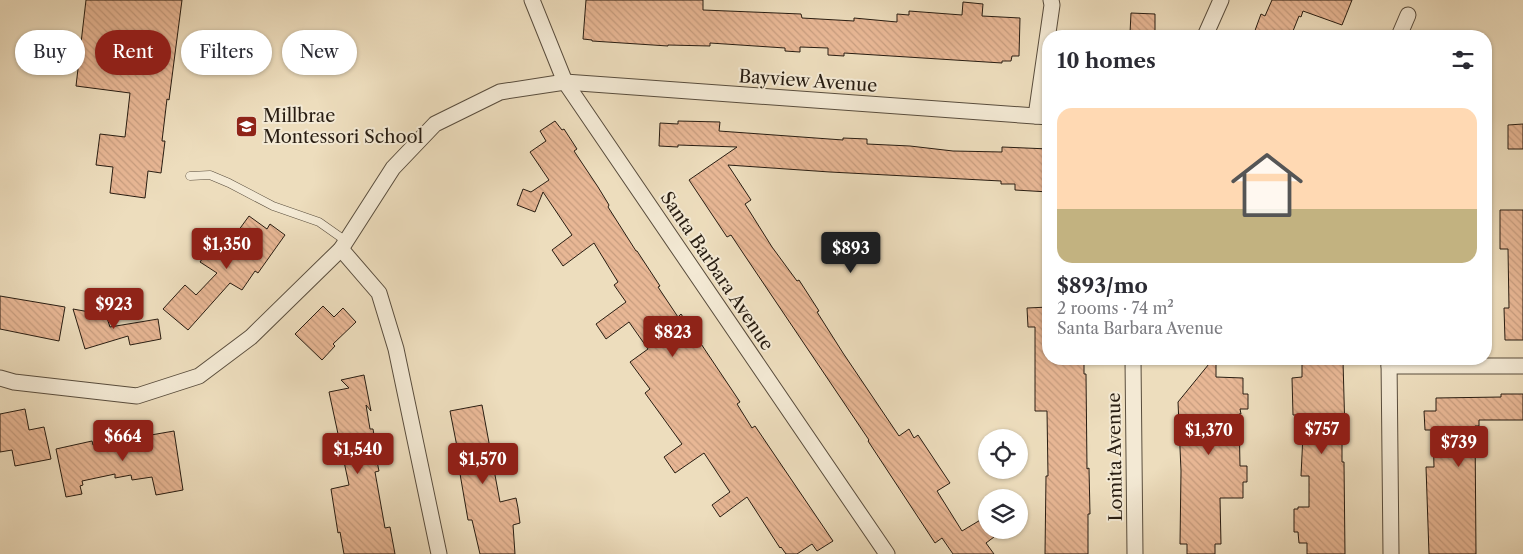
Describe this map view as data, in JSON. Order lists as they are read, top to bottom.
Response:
{
  "streets": {
    "street": ["Bayview Avenue", "Santa Barbara Avenue", "Lomita Avenue"]
  },
  "crossings": [
    ["Bayview Avenue", "Santa Barbara Avenue"]
  ],
  "places": {
    "school or university": ["Millbrae Montessori School"]
  },
  "page": {
    "chip": [
      "Buy",
      "Rent",
      "Filters",
      "New"
    ],
    "heading": "10 homes",
    "list": [
      {
        "name": "$893/mo",
        "note": "2 rooms · 74 m² · Santa Barbara Avenue"
      }
    ],
    "price": [
      "$1,350",
      "$893",
      "$923",
      "$823",
      "$757",
      "$1,370",
      "$664",
      "$739",
      "$1,540",
      "$1,570"
    ]
  }
}
